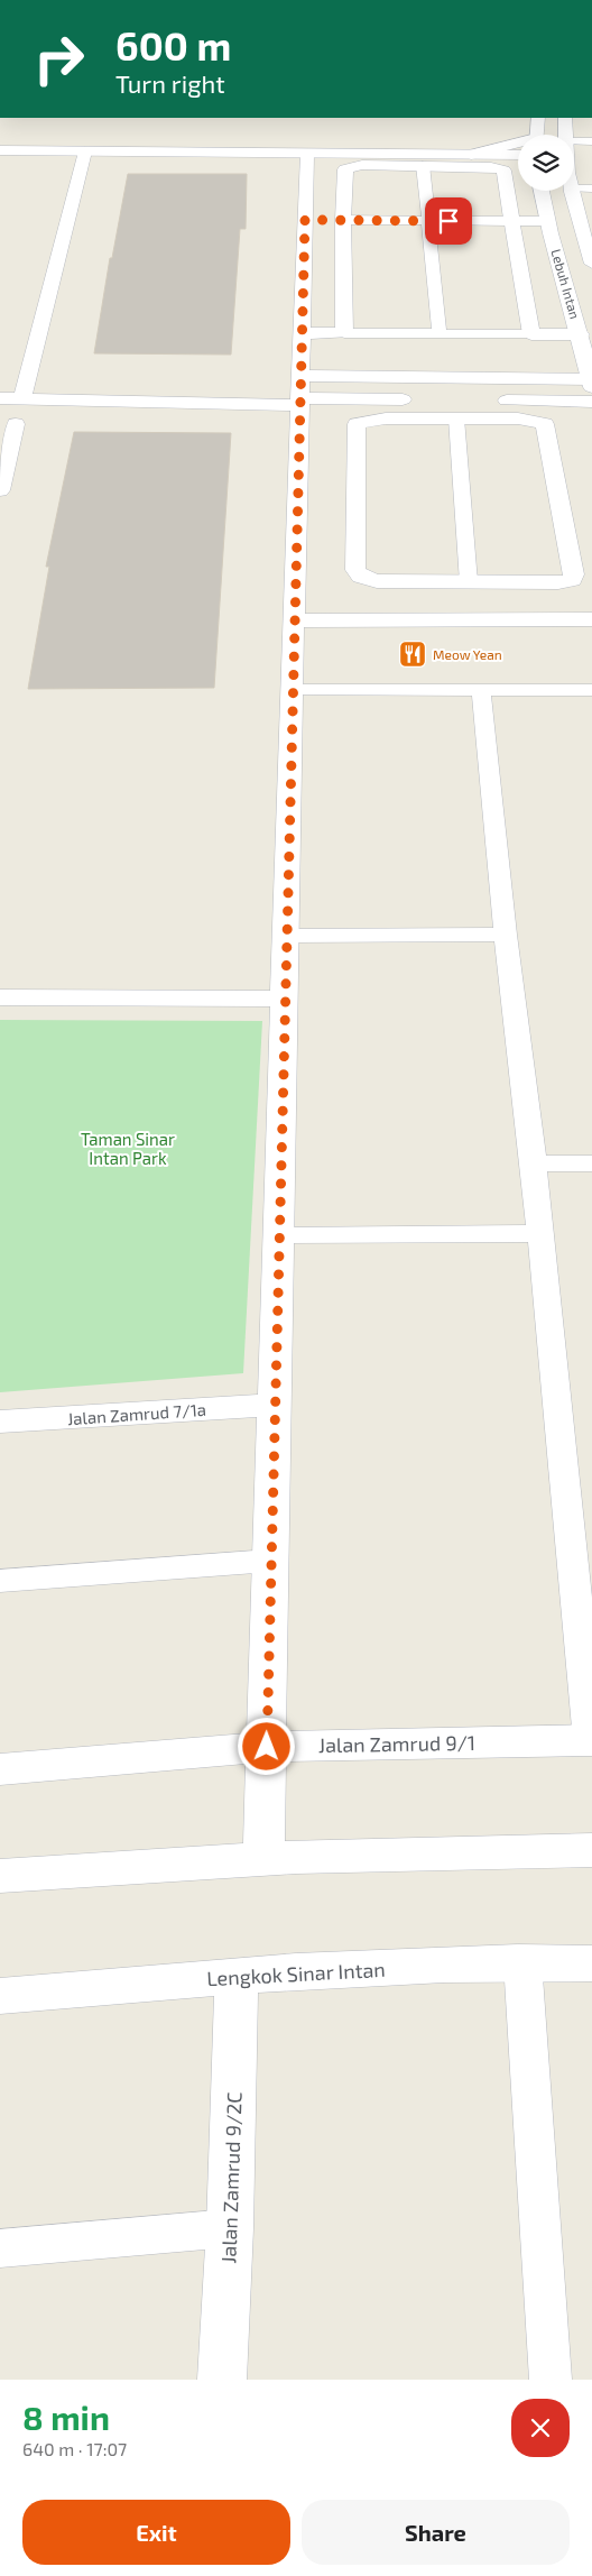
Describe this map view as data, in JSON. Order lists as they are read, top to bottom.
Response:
{
  "streets": {
    "street": [
      "Lebuh Intan",
      "Jalan Zamrud 7/1a",
      "Jalan Zamrud 9/1",
      "Lengkok Sinar Intan",
      "Jalan Zamrud 9/2C"
    ]
  },
  "crossings": [
    ["Lengkok Sinar Intan", "Jalan Zamrud 9/2C"]
  ],
  "parks": ["Taman Sinar Intan Park"],
  "places": {
    "restaurant": ["Meow Yean"]
  },
  "page": {
    "turn": ["600 m", "Turn right"],
    "heading": ["8 min", "640 m · 17:07"],
    "buttons": ["Exit", "Share"]
  }
}
